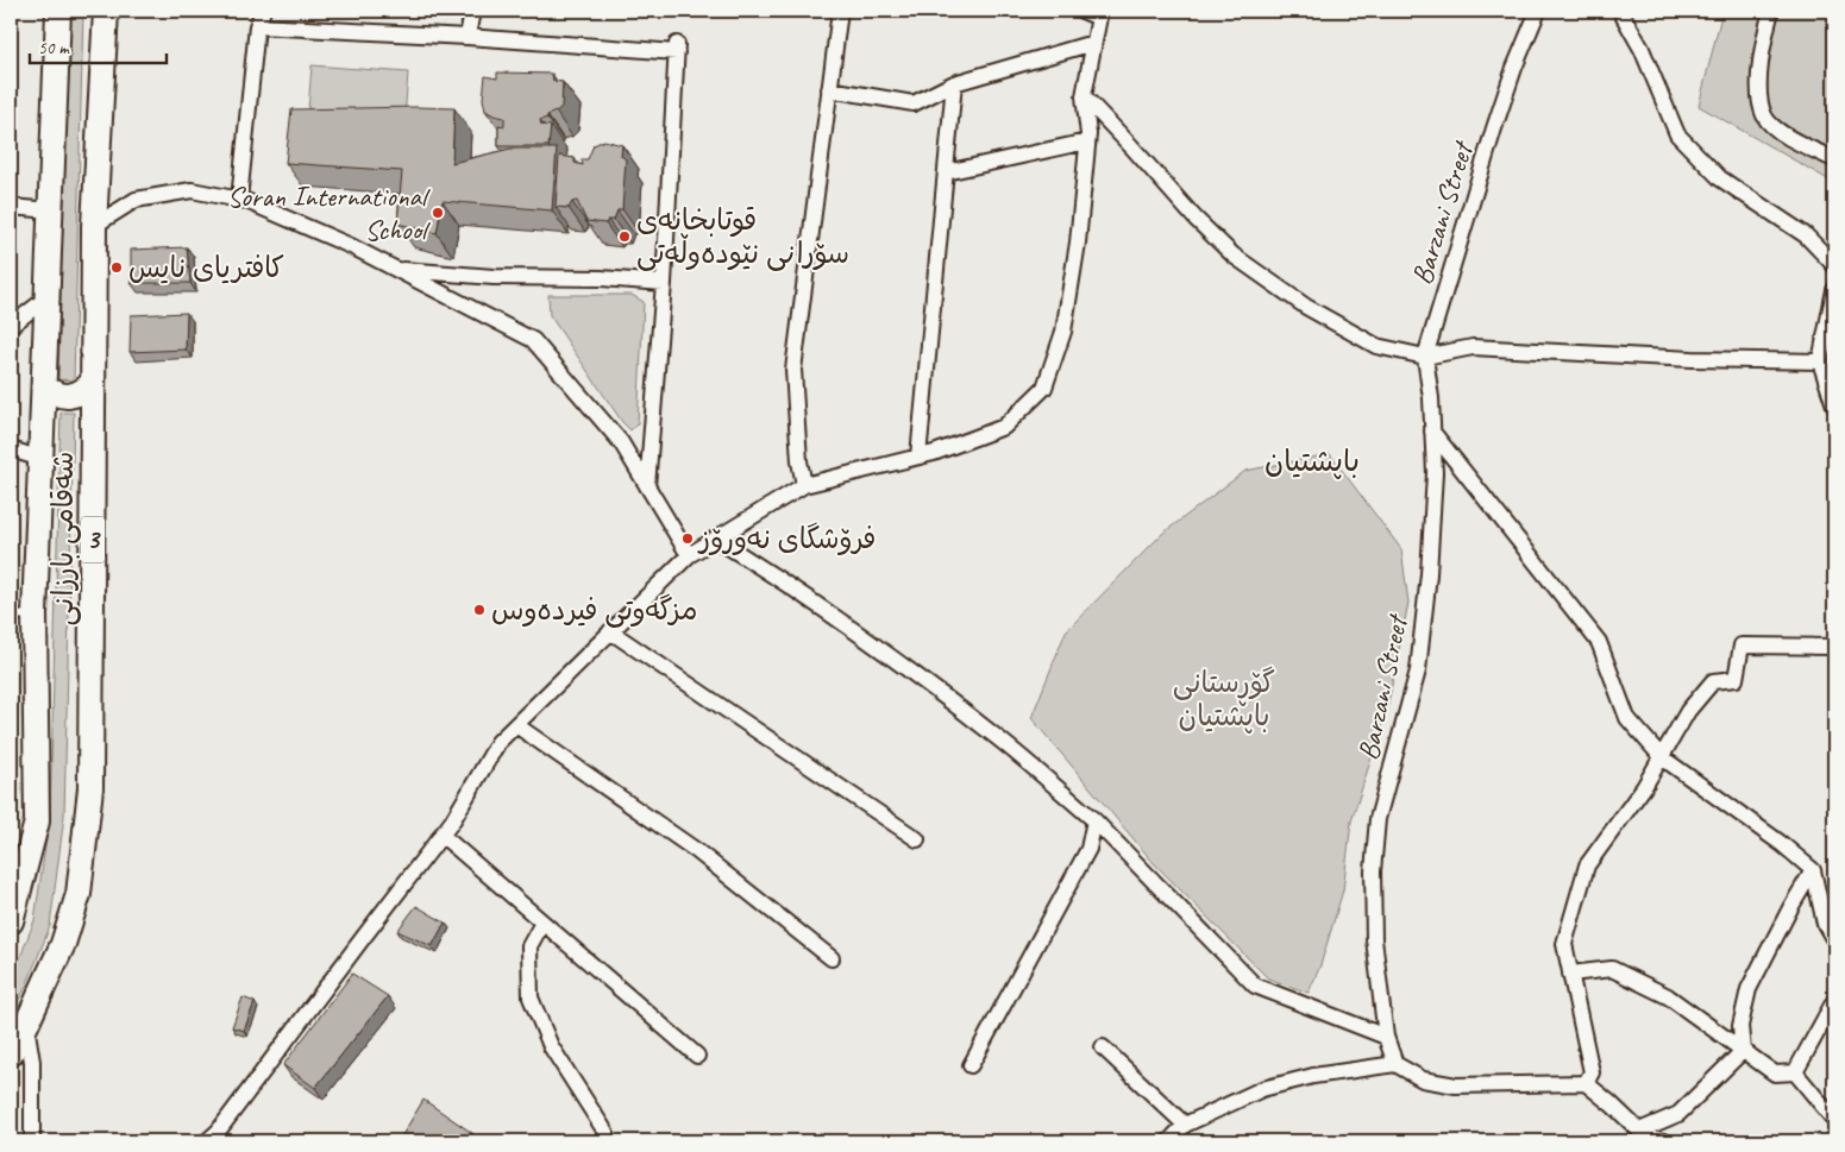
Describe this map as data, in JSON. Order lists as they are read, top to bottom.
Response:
{
  "streets": {
    "highway": ["شەقامی بارزانی", "3"],
    "street": ["Barzani Street"]
  },
  "districts": ["باپشتیان"],
  "parks": ["گۆڕستانی باپشتیان"],
  "places": [
    "Soran International School",
    "قوتابخانەی سۆرانی نێودەوڵەتی",
    "کافتریای نایس",
    "فرۆشگای نەورۆز",
    "مزگەوتی فیردەوس"
  ],
  "scale_bar": "50 m"
}
